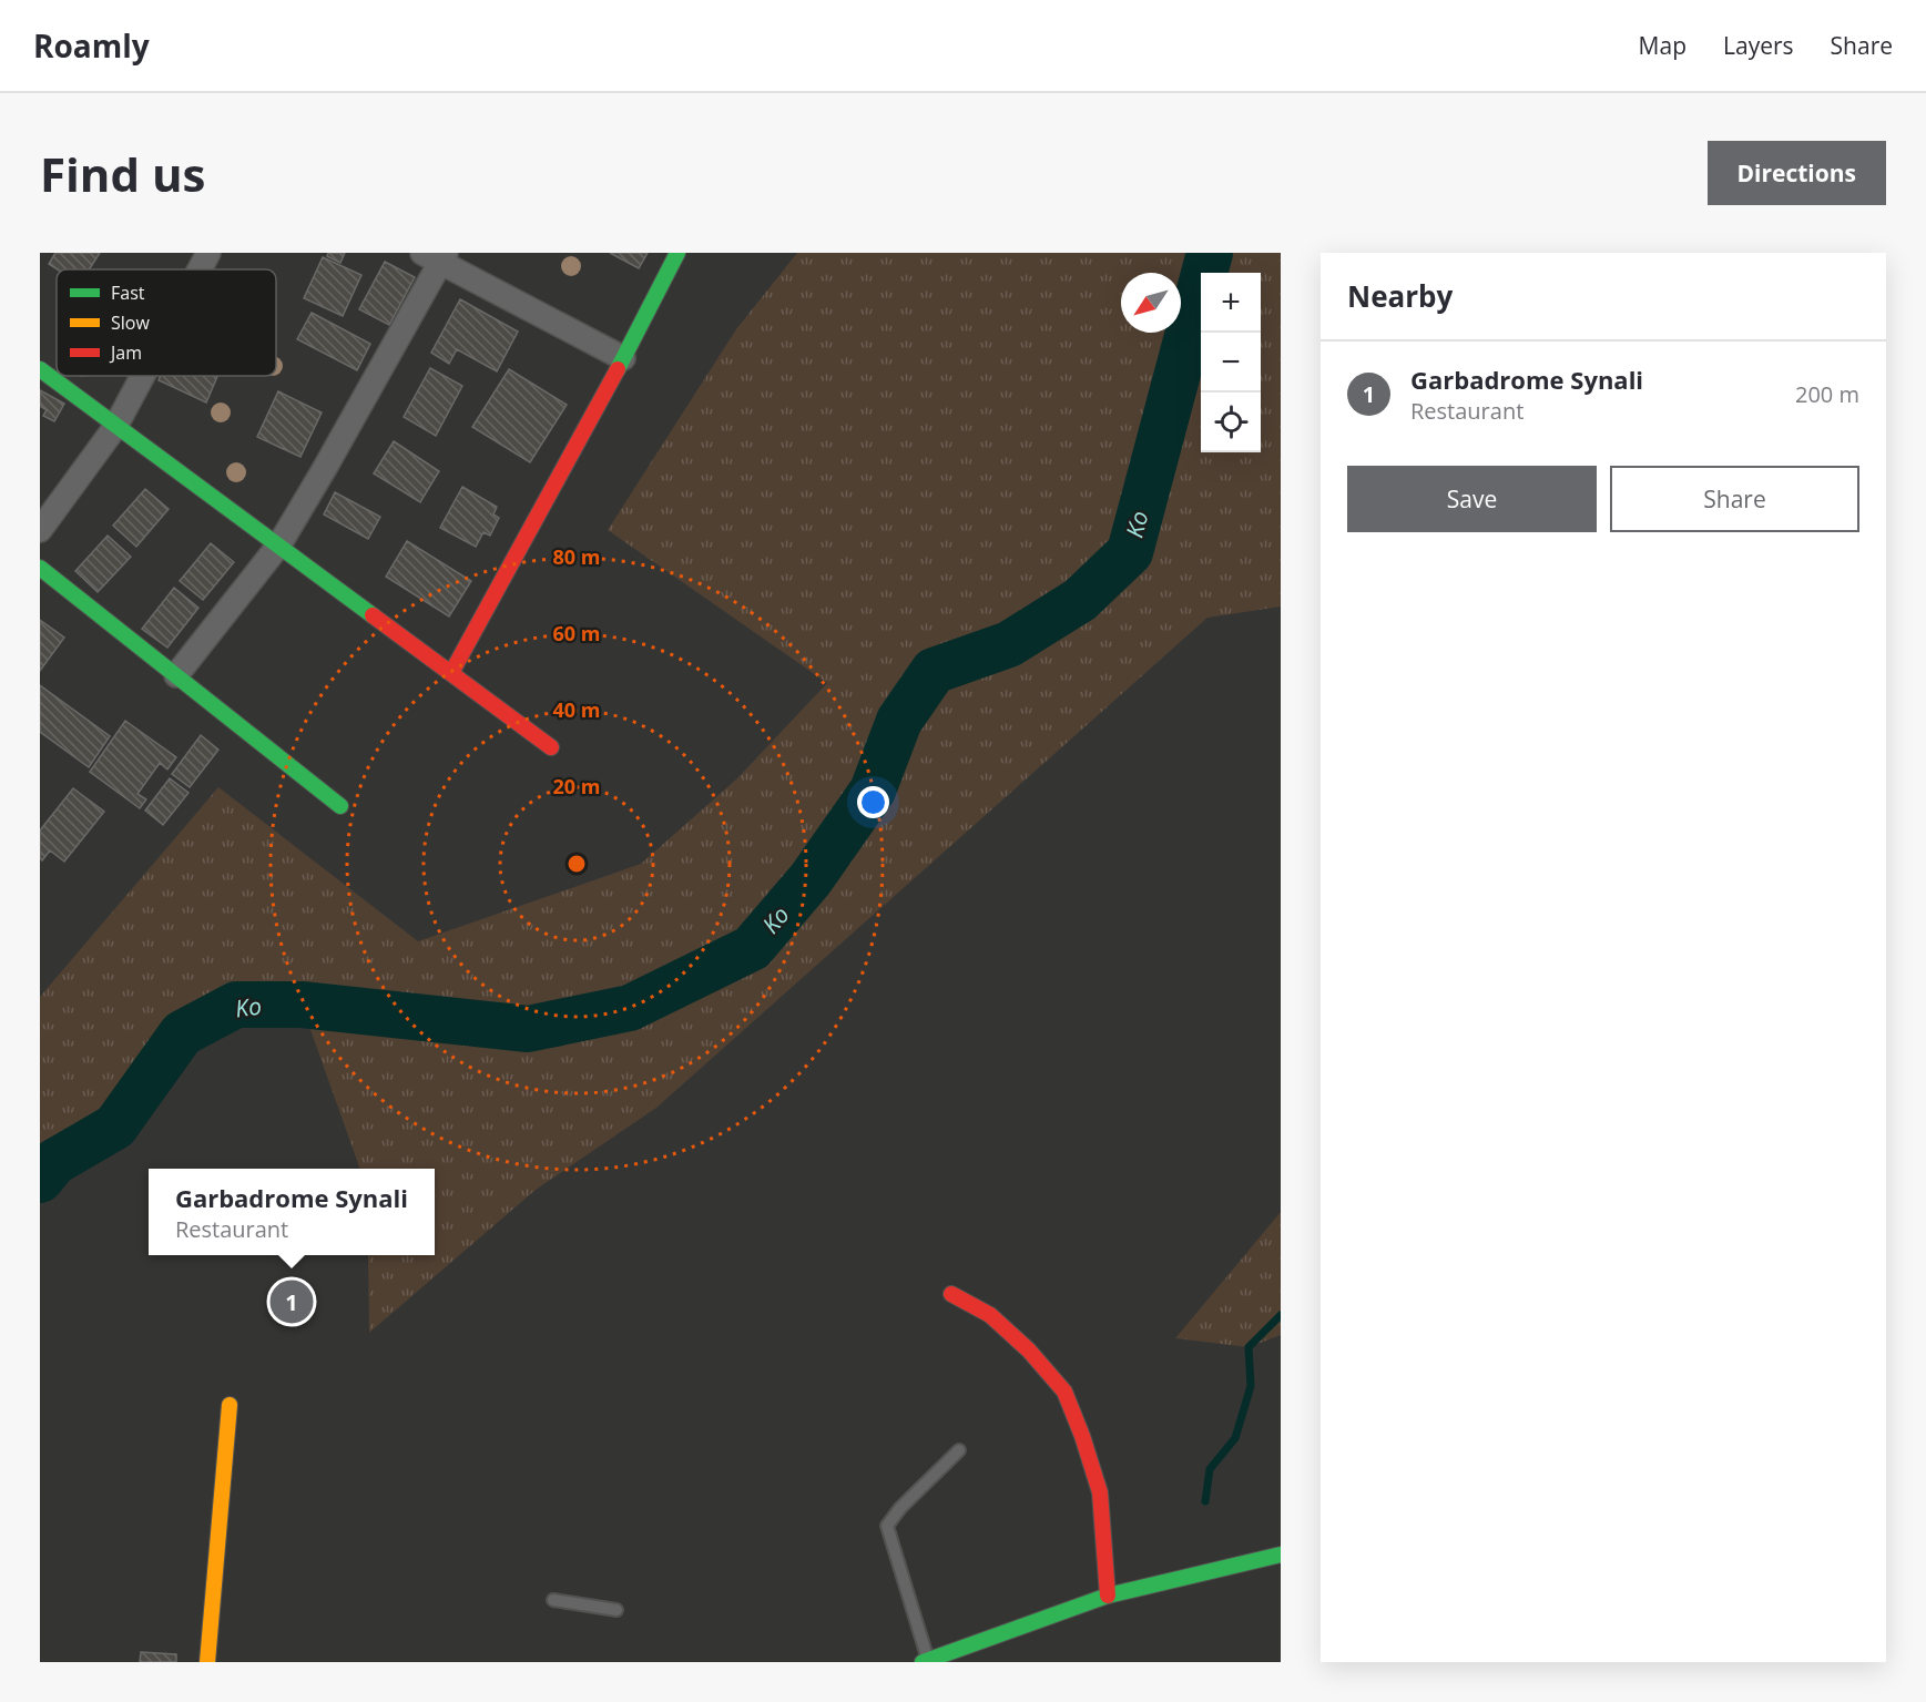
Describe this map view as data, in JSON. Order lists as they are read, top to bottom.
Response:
{
  "water": ["Ko"],
  "legend": ["Fast", "Slow", "Jam"],
  "north": "bottom left",
  "page": {
    "header": "Roamly",
    "nav": ["Map", "Layers", "Share"],
    "buttons": [
      "Directions",
      ["Save", "Share"]
    ],
    "title": "Find us",
    "heading": "Nearby",
    "map_buttons": ["+", "−"],
    "list": [
      {
        "mark": "1",
        "name": "Garbadrome Synali",
        "note": "Restaurant",
        "value": "200 m"
      }
    ],
    "popup": ["Garbadrome Synali", "Restaurant"],
    "pins": "1"
  },
  "rings": [
    "80 m",
    "60 m",
    "40 m",
    "20 m"
  ]
}
